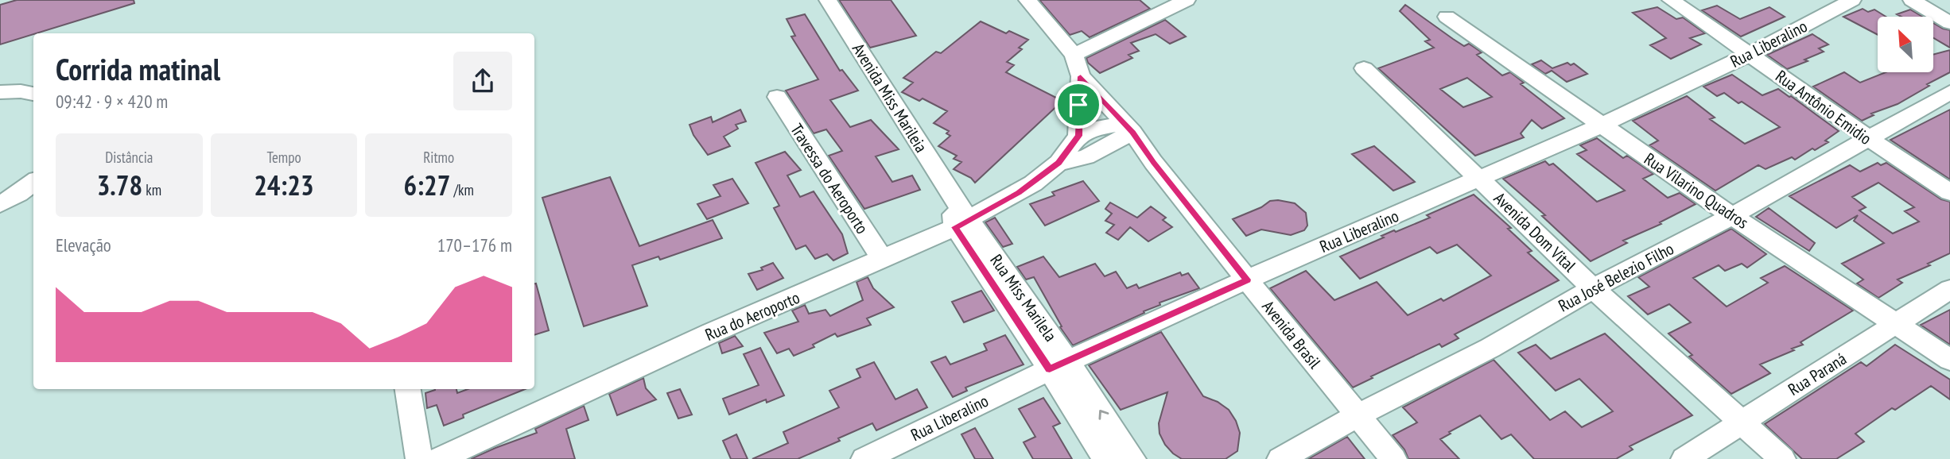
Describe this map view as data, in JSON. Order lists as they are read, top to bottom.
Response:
{
  "streets": {
    "street": [
      "Rua Liberalino",
      "Avenida Miss Marileia",
      "Rua Antônio Emidio",
      "Travessa do Aeroporto",
      "Rua Vilarino Quadros",
      "Avenida Dom Vital",
      "Rua José Belezio Filho",
      "Rua Miss Marilela",
      "Rua do Aeroporto",
      "Avenida Brasil",
      "Rua Paraná"
    ]
  },
  "crossings": [
    ["Rua Liberalino", "Rua Antônio Emidio"],
    ["Rua Liberalino", "Rua Vilarino Quadros"],
    ["Rua Liberalino", "Avenida Dom Vital"],
    ["Rua Liberalino", "Rua Miss Marilela"],
    ["Rua Liberalino", "Avenida Brasil"],
    ["Avenida Miss Marileia", "Rua Miss Marilela"],
    ["Avenida Miss Marileia", "Rua do Aeroporto"],
    ["Rua Antônio Emidio", "Rua José Belezio Filho"],
    ["Travessa do Aeroporto", "Rua do Aeroporto"],
    ["Rua Vilarino Quadros", "Rua José Belezio Filho"],
    ["Rua Vilarino Quadros", "Rua Paraná"],
    ["Avenida Dom Vital", "Rua José Belezio Filho"],
    ["Avenida Dom Vital", "Rua Paraná"],
    ["Rua José Belezio Filho", "Avenida Brasil"],
    ["Rua Miss Marilela", "Rua do Aeroporto"]
  ],
  "north": "top left",
  "page": {
    "heading": ["Corrida matinal", "09:42 · 9 × 420 m"],
    "stats": [
      ["Distância", "3.78 km"],
      ["Tempo", "24:23"],
      ["Ritmo", "6:27 /km"]
    ],
    "chart": ["Elevação", "170–176 m"]
  }
}
